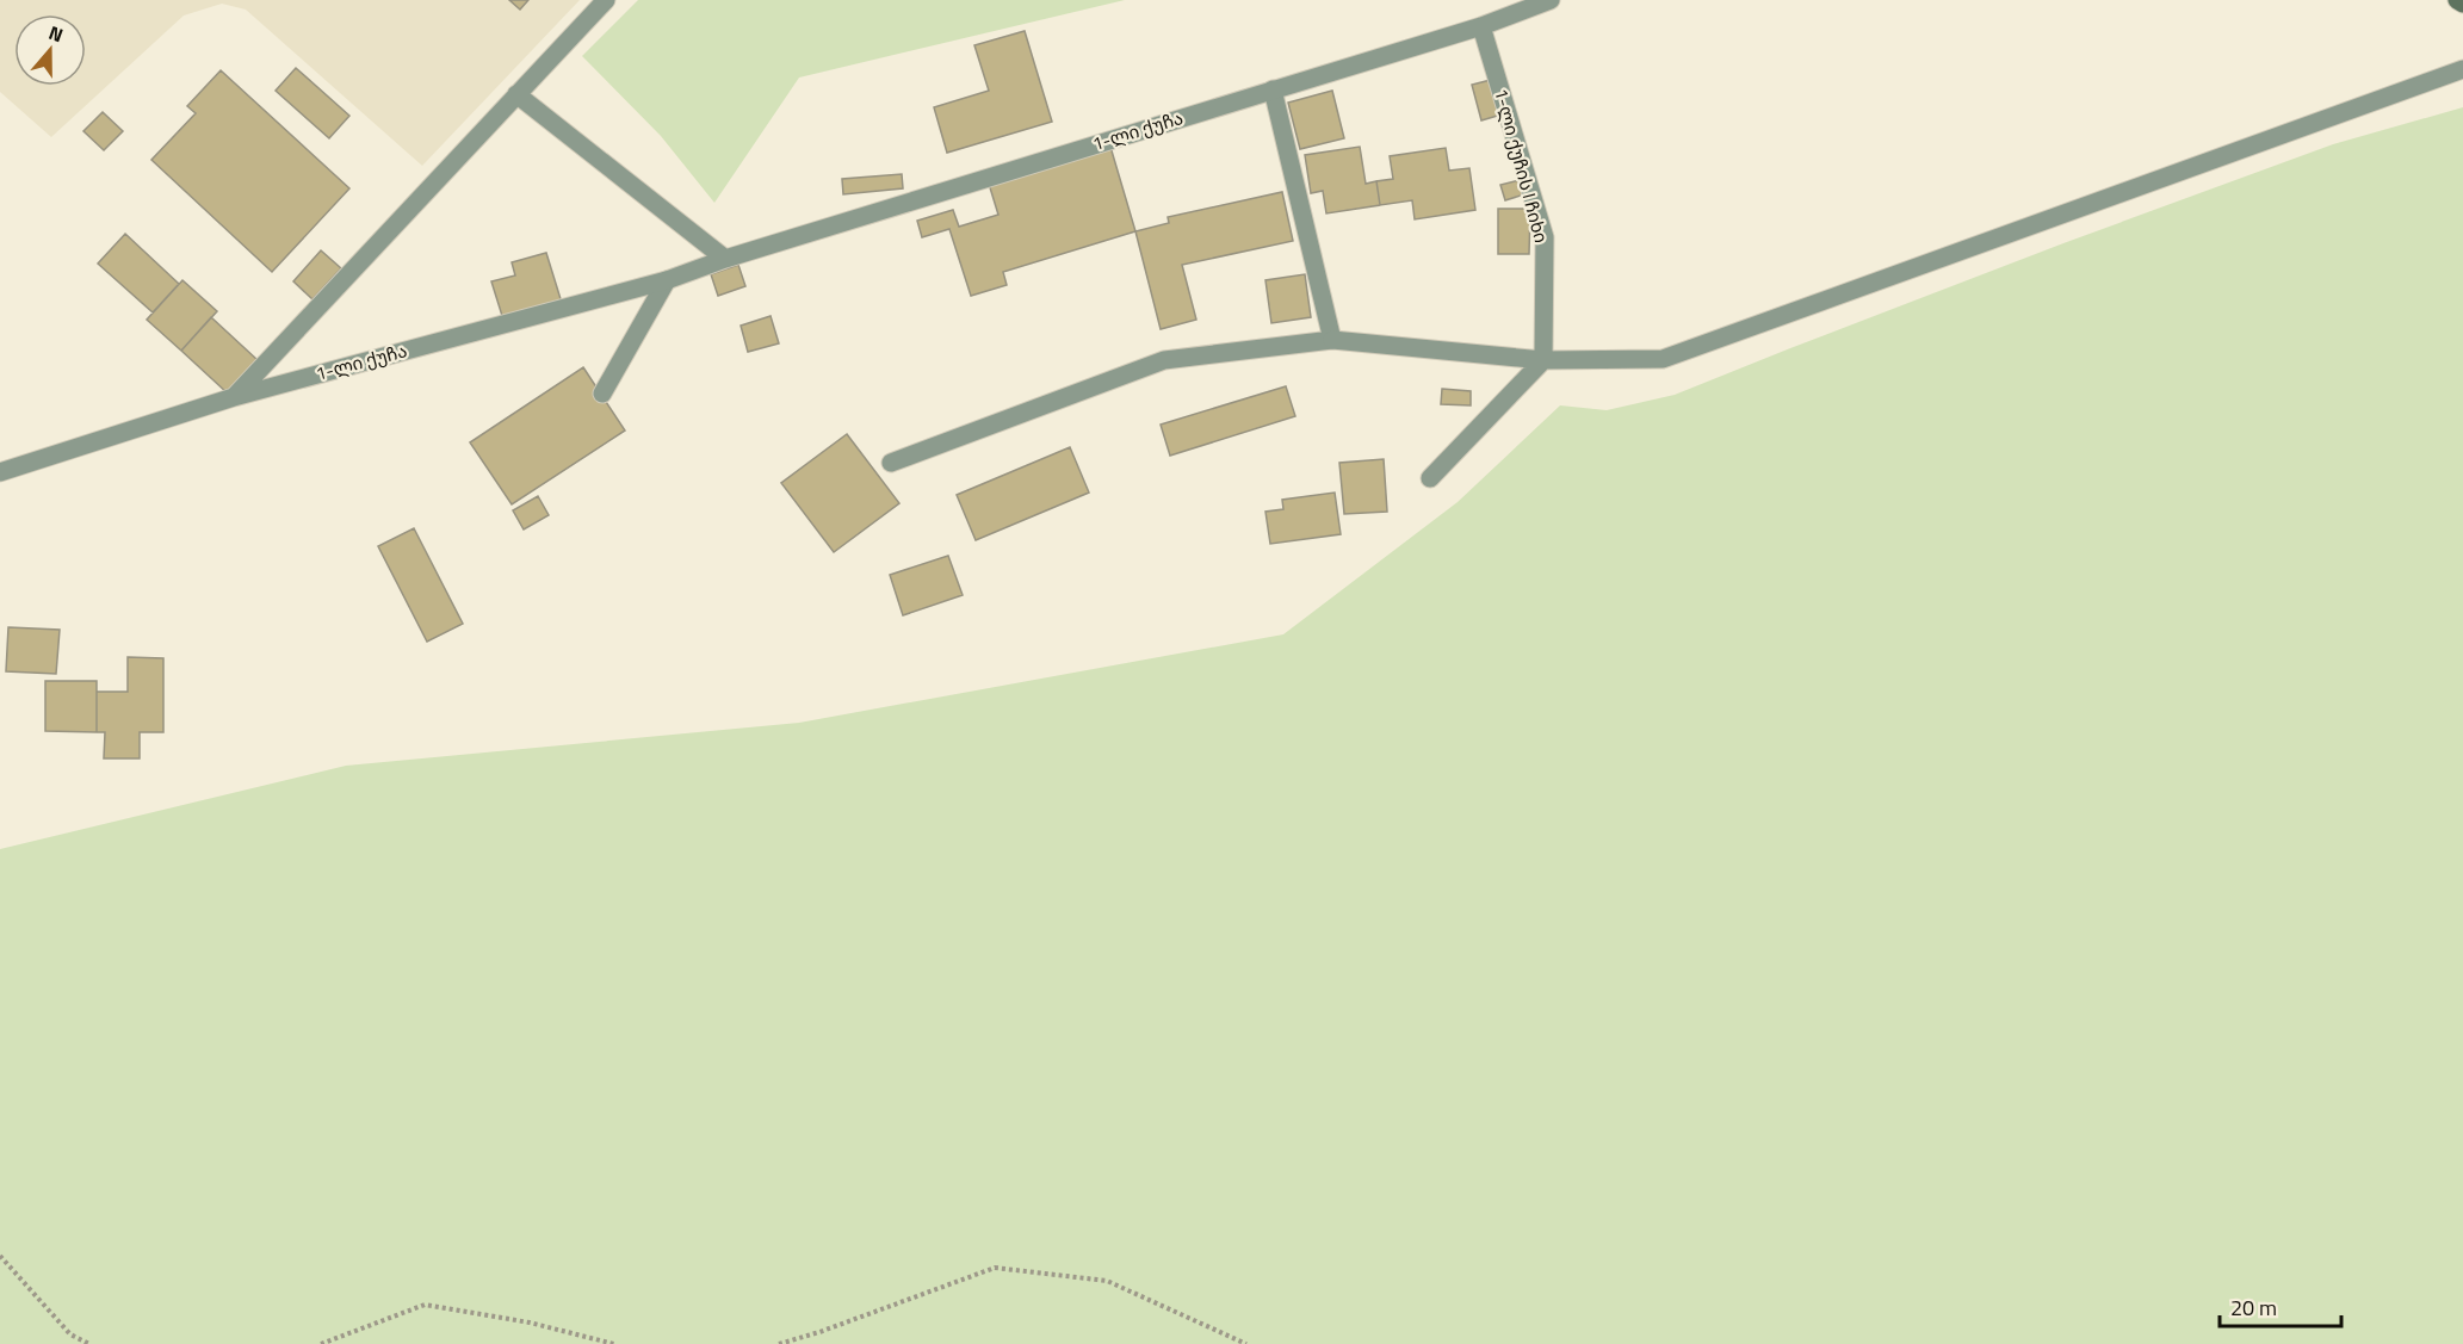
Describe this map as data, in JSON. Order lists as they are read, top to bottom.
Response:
{
  "streets": {
    "street": ["1-ლი ქუჩა", "1-ლი ქუჩის I ჩიხი"]
  },
  "crossings": [
    ["1-ლი ქუჩა", "1-ლი ქუჩის I ჩიხი"]
  ],
  "scale_bar": "20 m",
  "north": "top"
}
